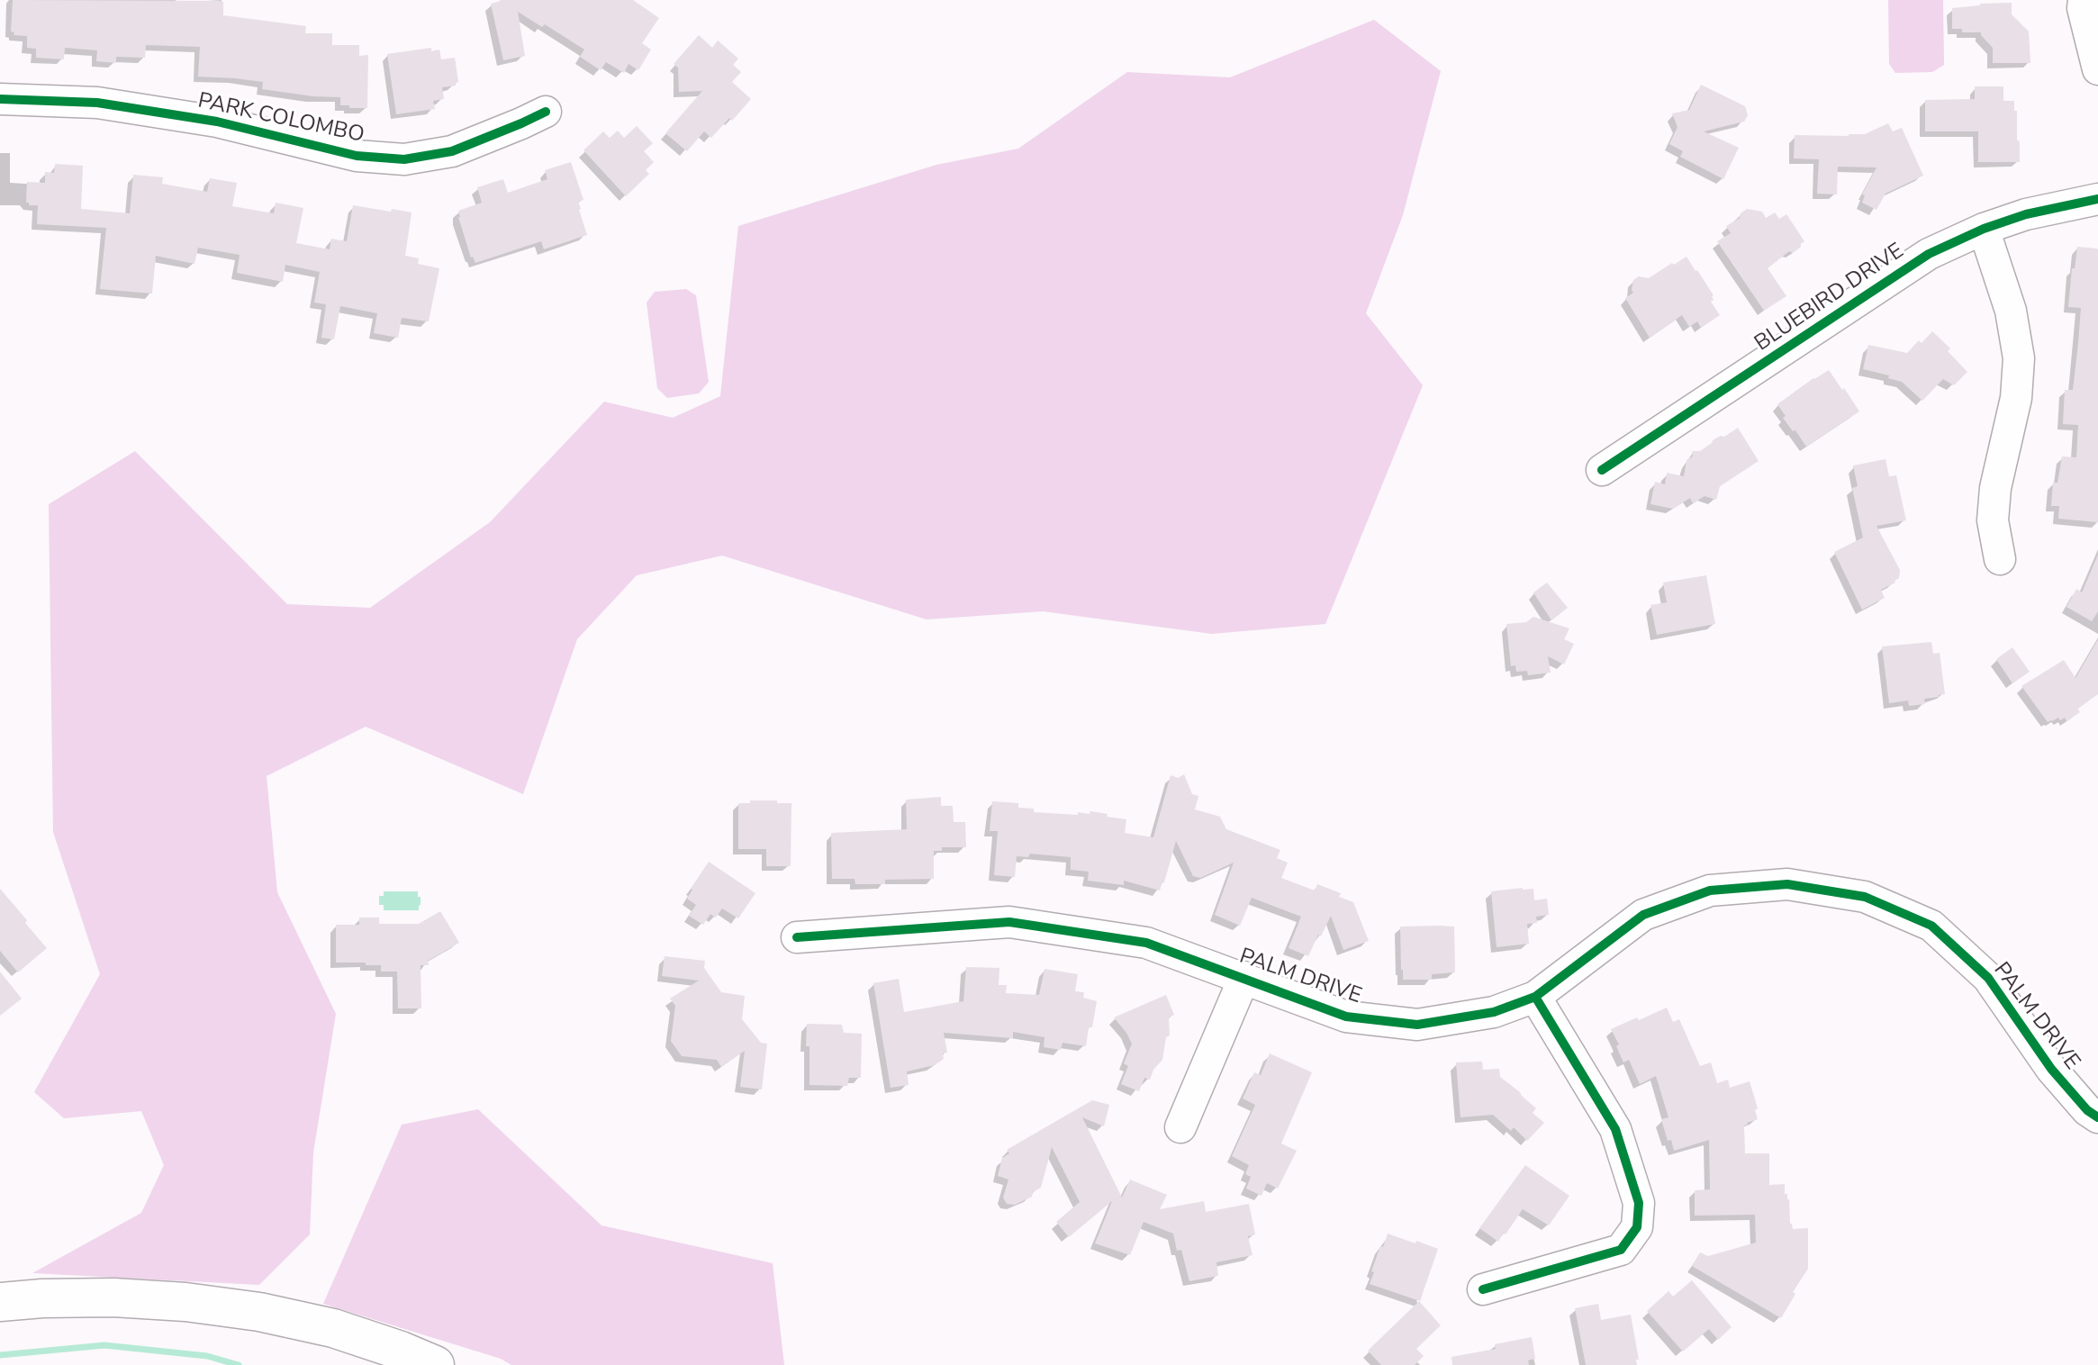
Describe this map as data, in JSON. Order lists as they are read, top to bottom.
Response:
{
  "streets": {
    "street": ["PARK COLOMBO", "BLUEBIRD DRIVE", "PALM DRIVE"]
  }
}
